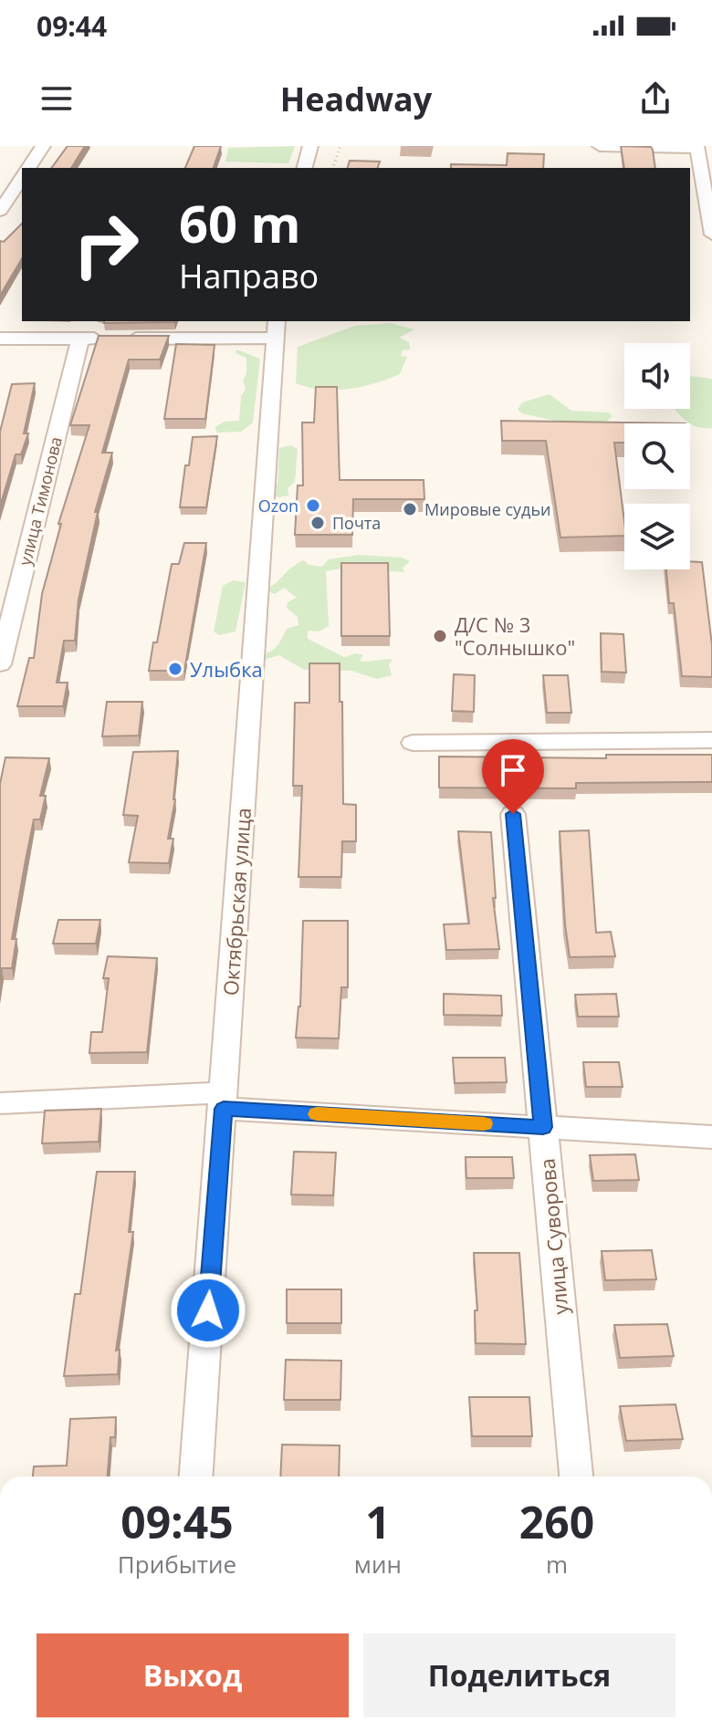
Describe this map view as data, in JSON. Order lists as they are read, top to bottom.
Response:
{
  "streets": {
    "street": ["улица Тимонова", "Октябрьская улица", "улица Суворова"]
  },
  "places": [
    "Ozon",
    "Мировые судьи",
    "Почта",
    "Д/С № 3 \"Солнышко\"",
    "Улыбка"
  ],
  "page": {
    "status": "09:44",
    "header": "Headway",
    "turn": ["60 m", "Направо"],
    "eta": [
      "09:45",
      "Прибытие",
      "1",
      "мин",
      "260",
      "m"
    ],
    "buttons": ["Выход", "Поделиться"]
  }
}
